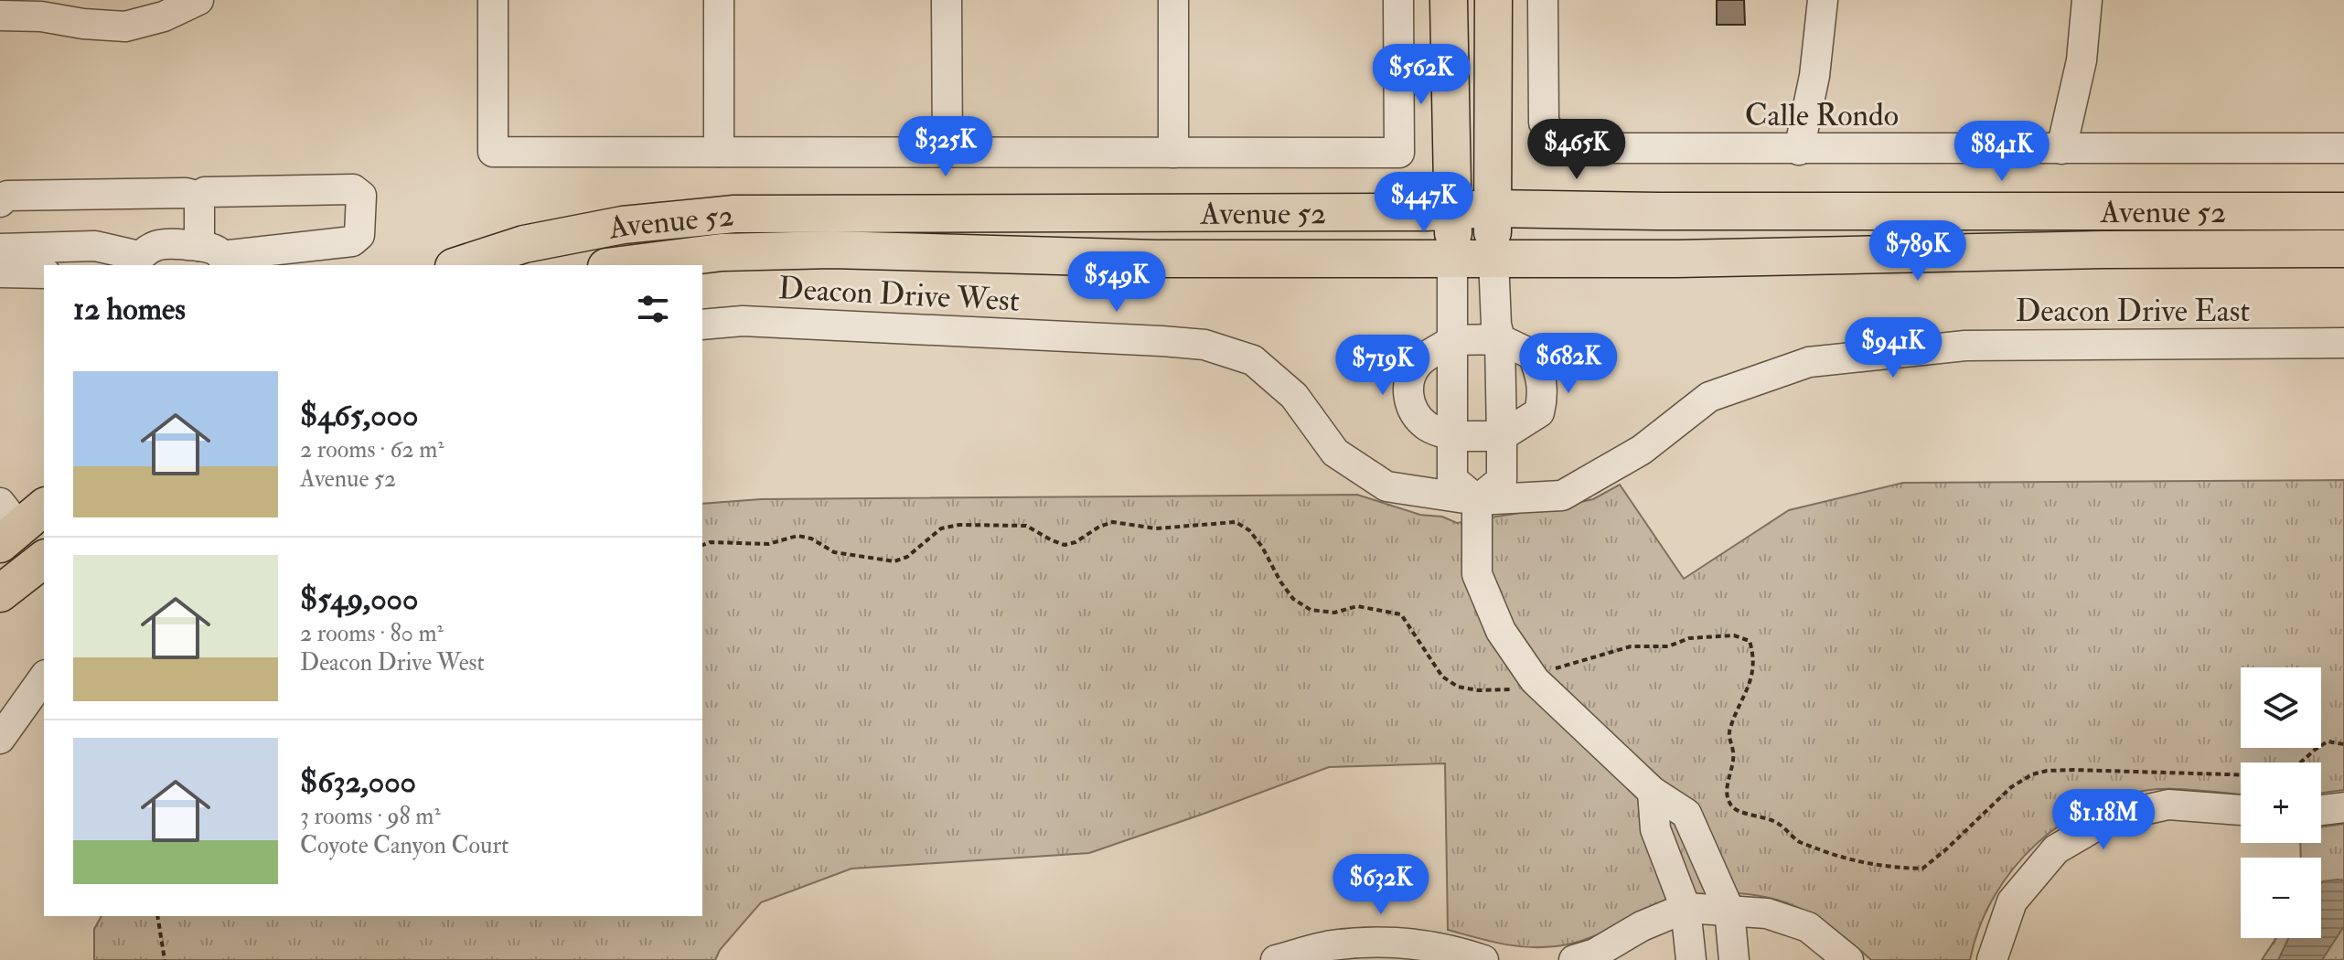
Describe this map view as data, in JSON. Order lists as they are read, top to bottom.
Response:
{
  "streets": {
    "main road": ["Avenue 52"],
    "street": ["Calle Rondo", "Deacon Drive West", "Deacon Drive East"]
  },
  "crossings": [
    ["Deacon Drive West", "Deacon Drive East"]
  ],
  "page": {
    "price": [
      "$562K",
      "$325K",
      "$465K",
      "$841K",
      "$447K",
      "$789K",
      "$549K",
      "$941K",
      "$682K",
      "$719K",
      "$1.18M",
      "$632K"
    ],
    "heading": "12 homes",
    "list": [
      {
        "name": "$465,000",
        "note": "2 rooms · 62 m² · Avenue 52"
      },
      {
        "name": "$549,000",
        "note": "2 rooms · 80 m² · Deacon Drive West"
      },
      {
        "name": "$632,000",
        "note": "3 rooms · 98 m² · Coyote Canyon Court"
      }
    ],
    "map_buttons": ["+", "−"]
  }
}
